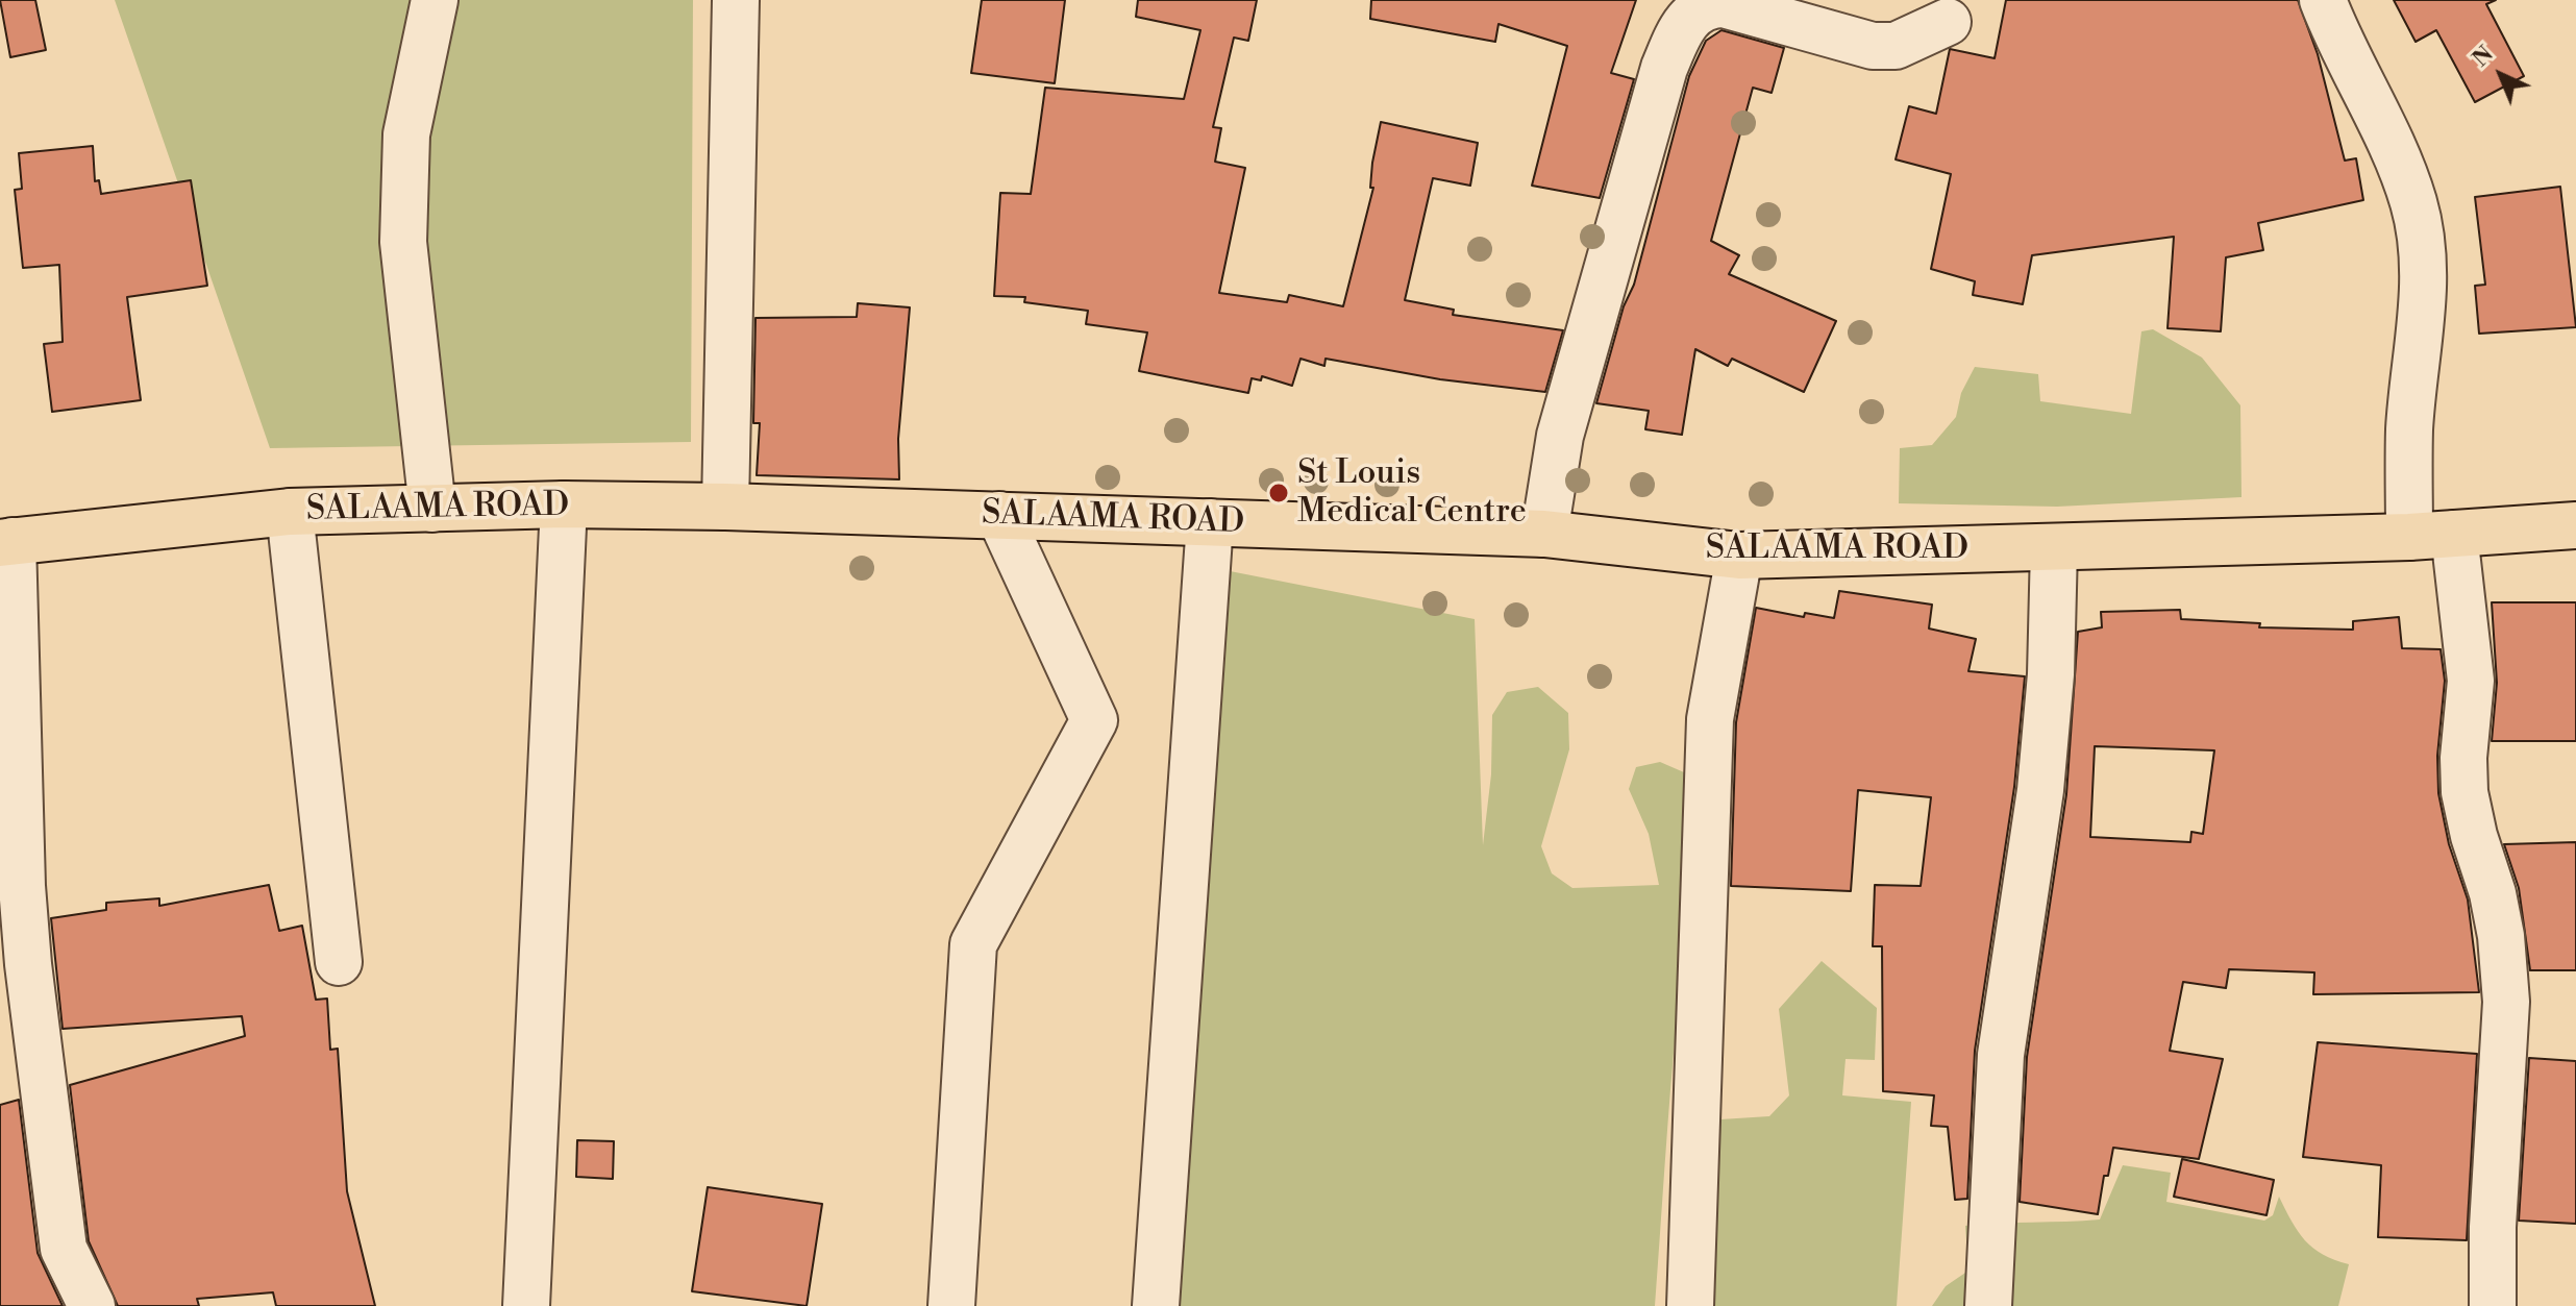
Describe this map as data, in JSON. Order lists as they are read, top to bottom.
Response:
{
  "streets": {
    "main road": ["SALAAMA ROAD"]
  },
  "places": ["St Louis Medical Centre"],
  "north": "top left"
}
